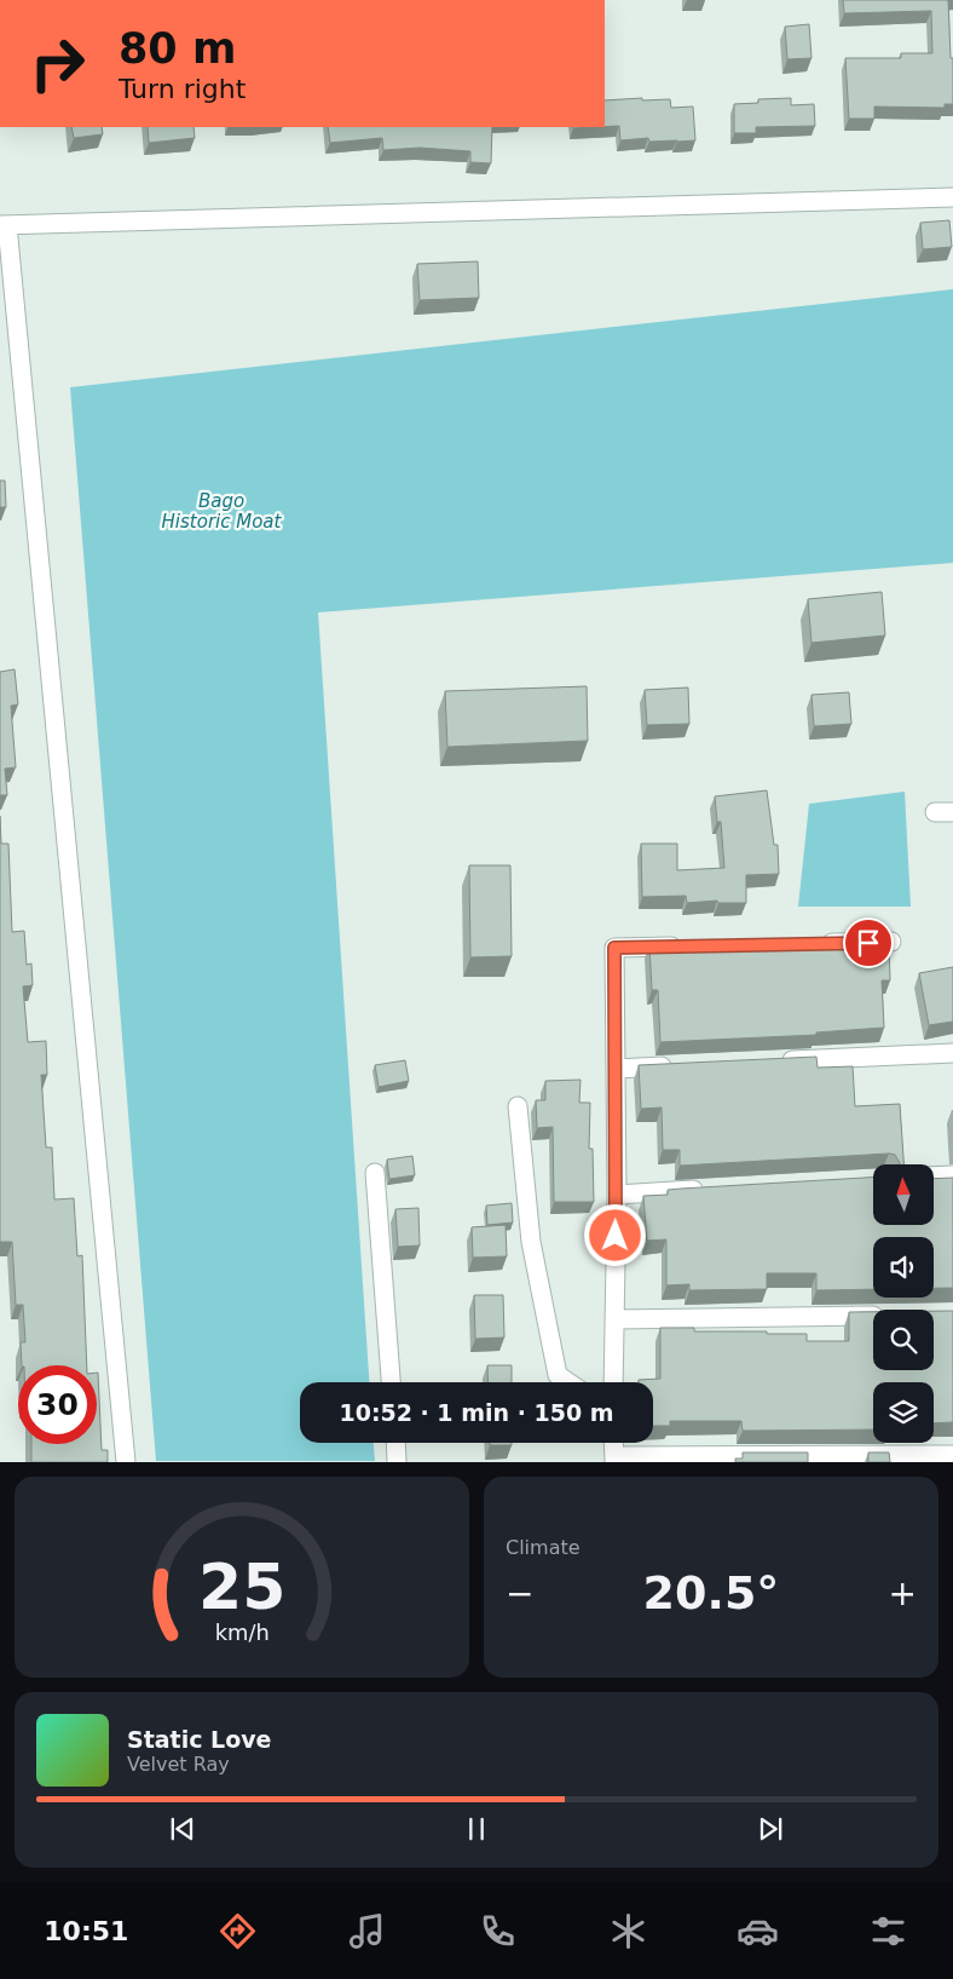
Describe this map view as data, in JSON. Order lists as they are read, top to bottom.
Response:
{
  "water": ["Bago Historic Moat"],
  "north": "top",
  "page": {
    "turn": ["80 m", "Turn right"],
    "limit": "30",
    "trip": "10:52 · 1 min · 150 m",
    "tile": "Climate",
    "heat": ["−", "20.5°", "+"],
    "song": ["Static Love", "Velvet Ray"],
    "tabs": "10:51",
    "gauge": ["25", "km/h"]
  }
}
